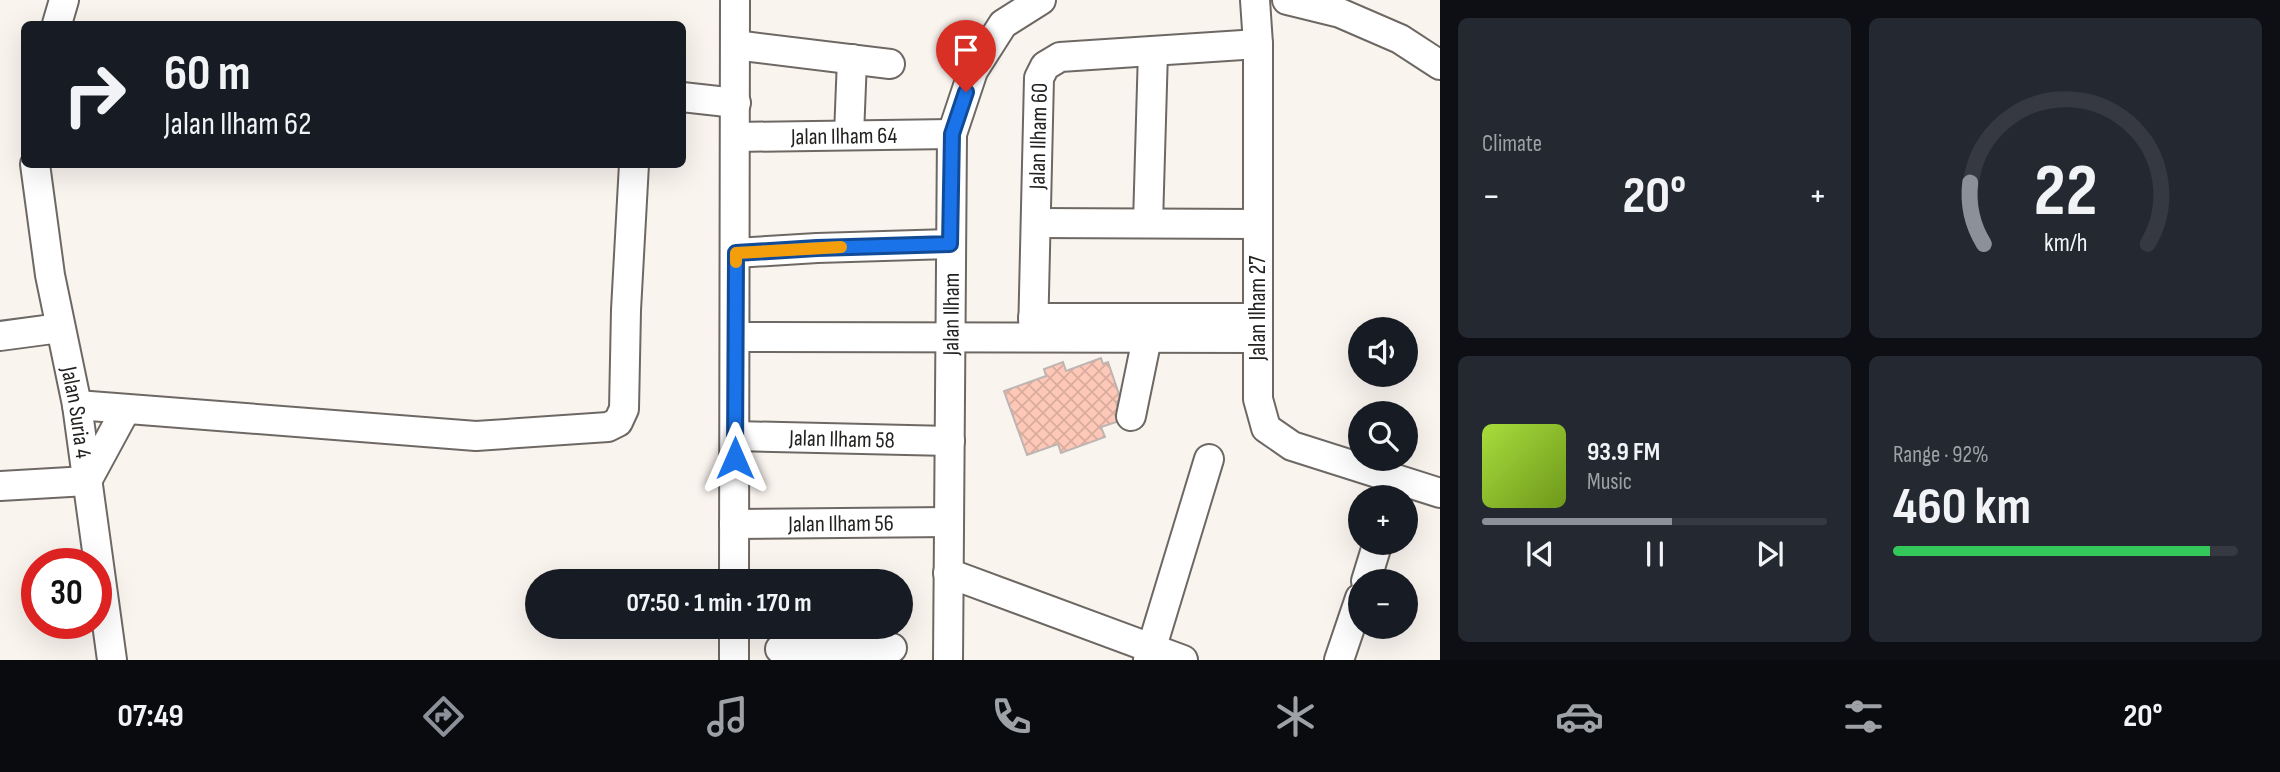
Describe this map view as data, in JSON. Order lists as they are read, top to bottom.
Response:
{
  "streets": {
    "street": [
      "Jalan Ilham 64",
      "Jalan Ilham 60",
      "Jalan Ilham 27",
      "Jalan Ilham",
      "Jalan Suria 4",
      "Jalan Ilham 58",
      "Jalan Ilham 56"
    ]
  },
  "crossings": [
    ["Jalan Ilham 64", "Jalan Ilham"],
    ["Jalan Ilham 60", "Jalan Ilham 27"],
    ["Jalan Ilham", "Jalan Ilham 58"],
    ["Jalan Ilham", "Jalan Ilham 56"]
  ],
  "page": {
    "tile": [
      "Climate",
      ["Range · 92%", "460 km"]
    ],
    "turn": ["60 m", "Jalan Ilham 62"],
    "heat": ["−", "20°", "+"],
    "map_buttons": ["+", "−"],
    "song": ["93.9 FM", "Music"],
    "limit": "30",
    "trip": "07:50 · 1 min · 170 m",
    "tabs": ["07:49", "20°"],
    "gauge": ["22", "km/h"]
  }
}
